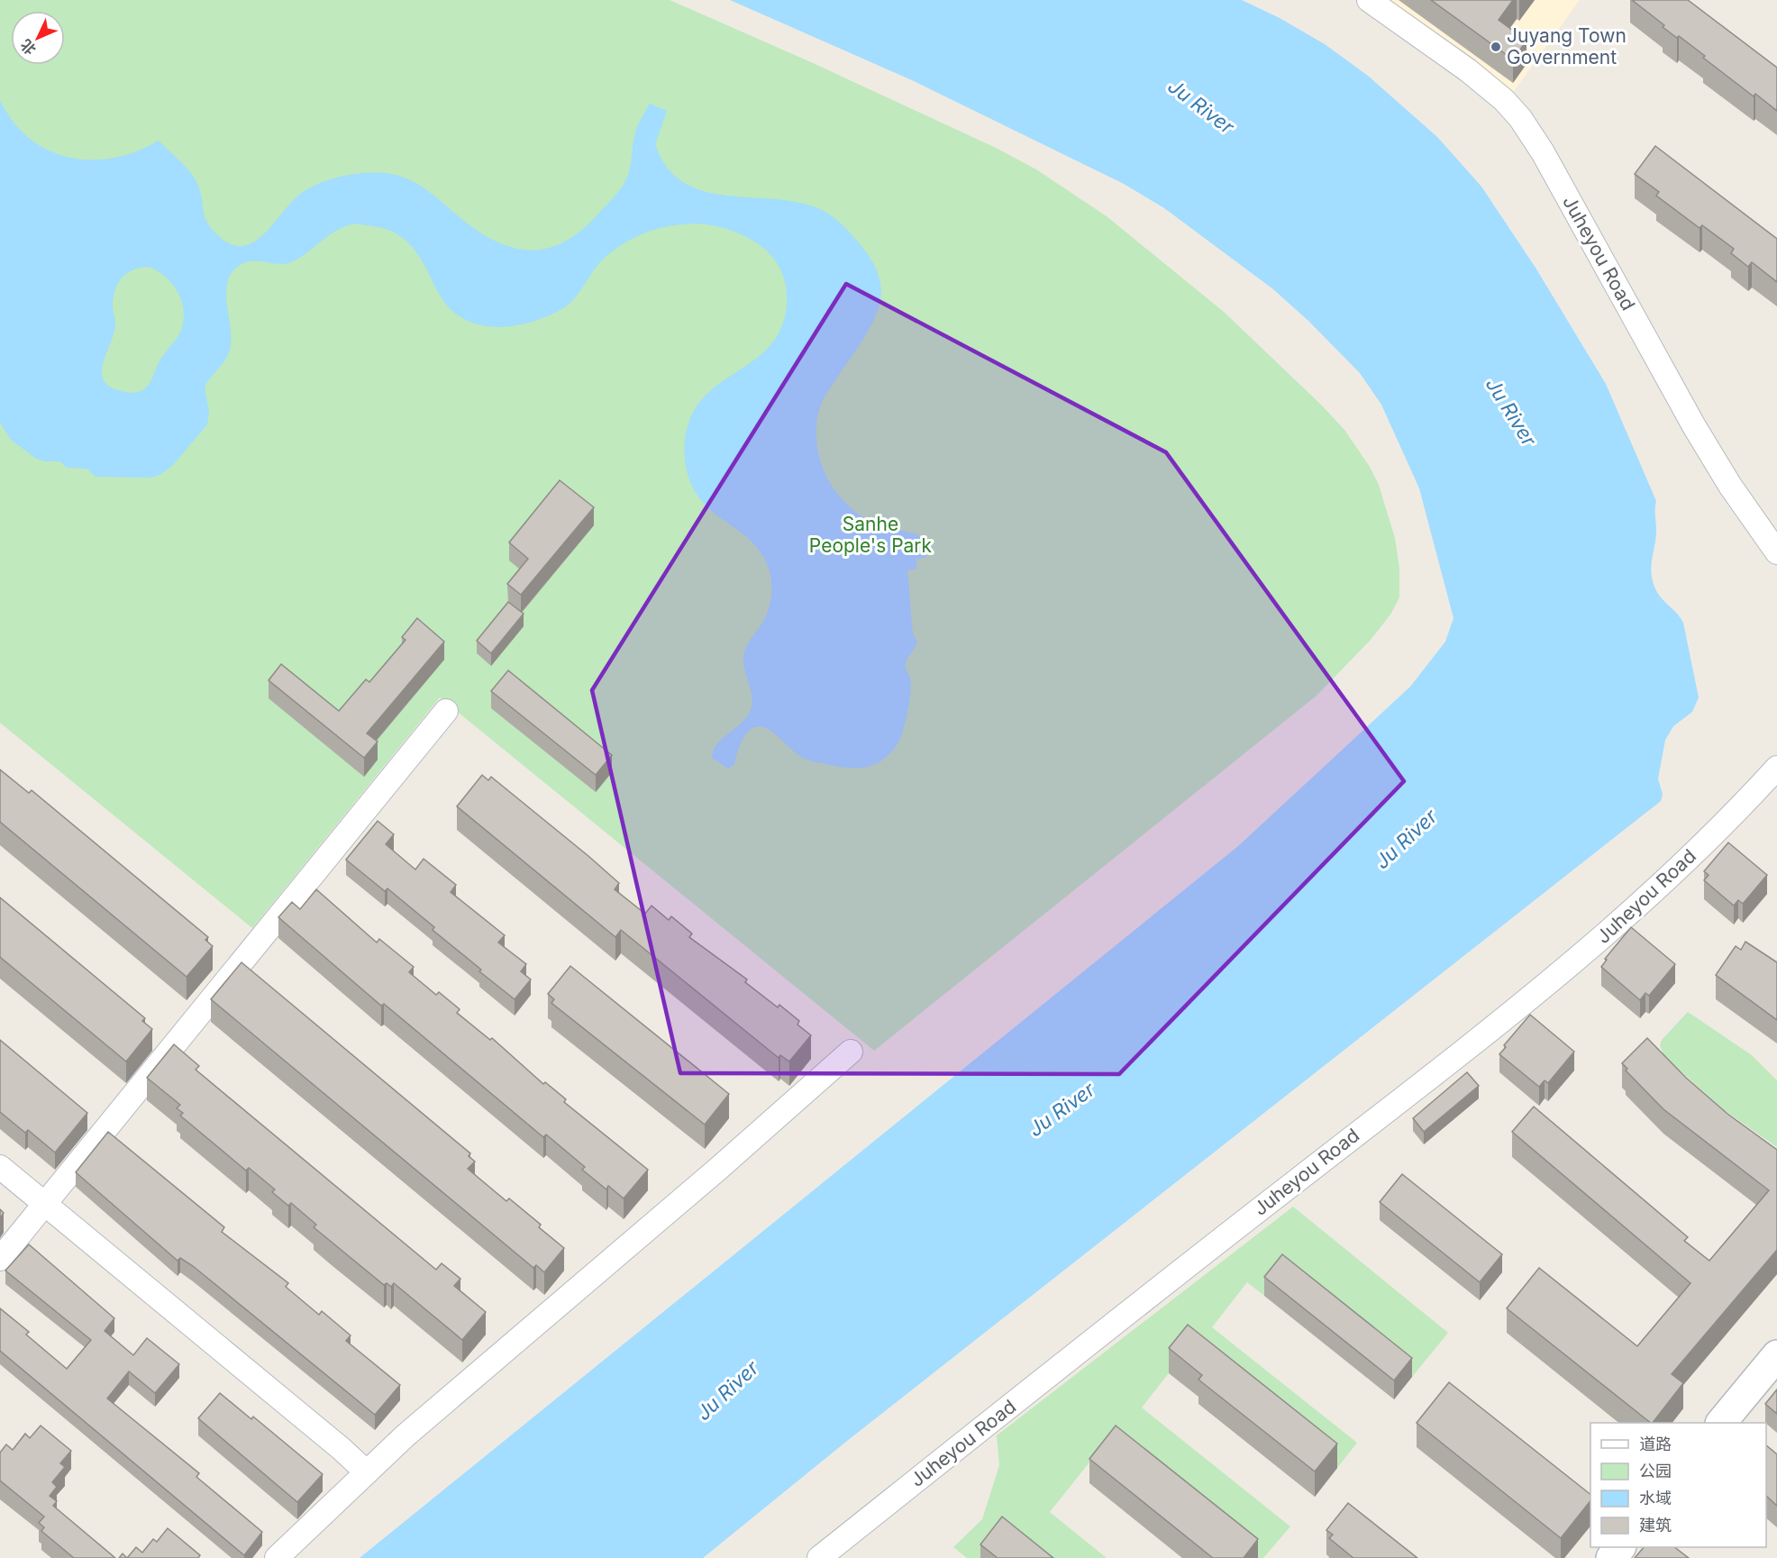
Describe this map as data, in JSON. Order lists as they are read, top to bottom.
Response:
{
  "streets": {
    "street": ["Juheyou Road"]
  },
  "water": ["Ju River"],
  "parks": ["Sanhe People's Park"],
  "places": ["Juyang Town Government"],
  "legend": [
    "道路",
    "公园",
    "水域",
    "建筑"
  ],
  "north": "bottom left"
}
